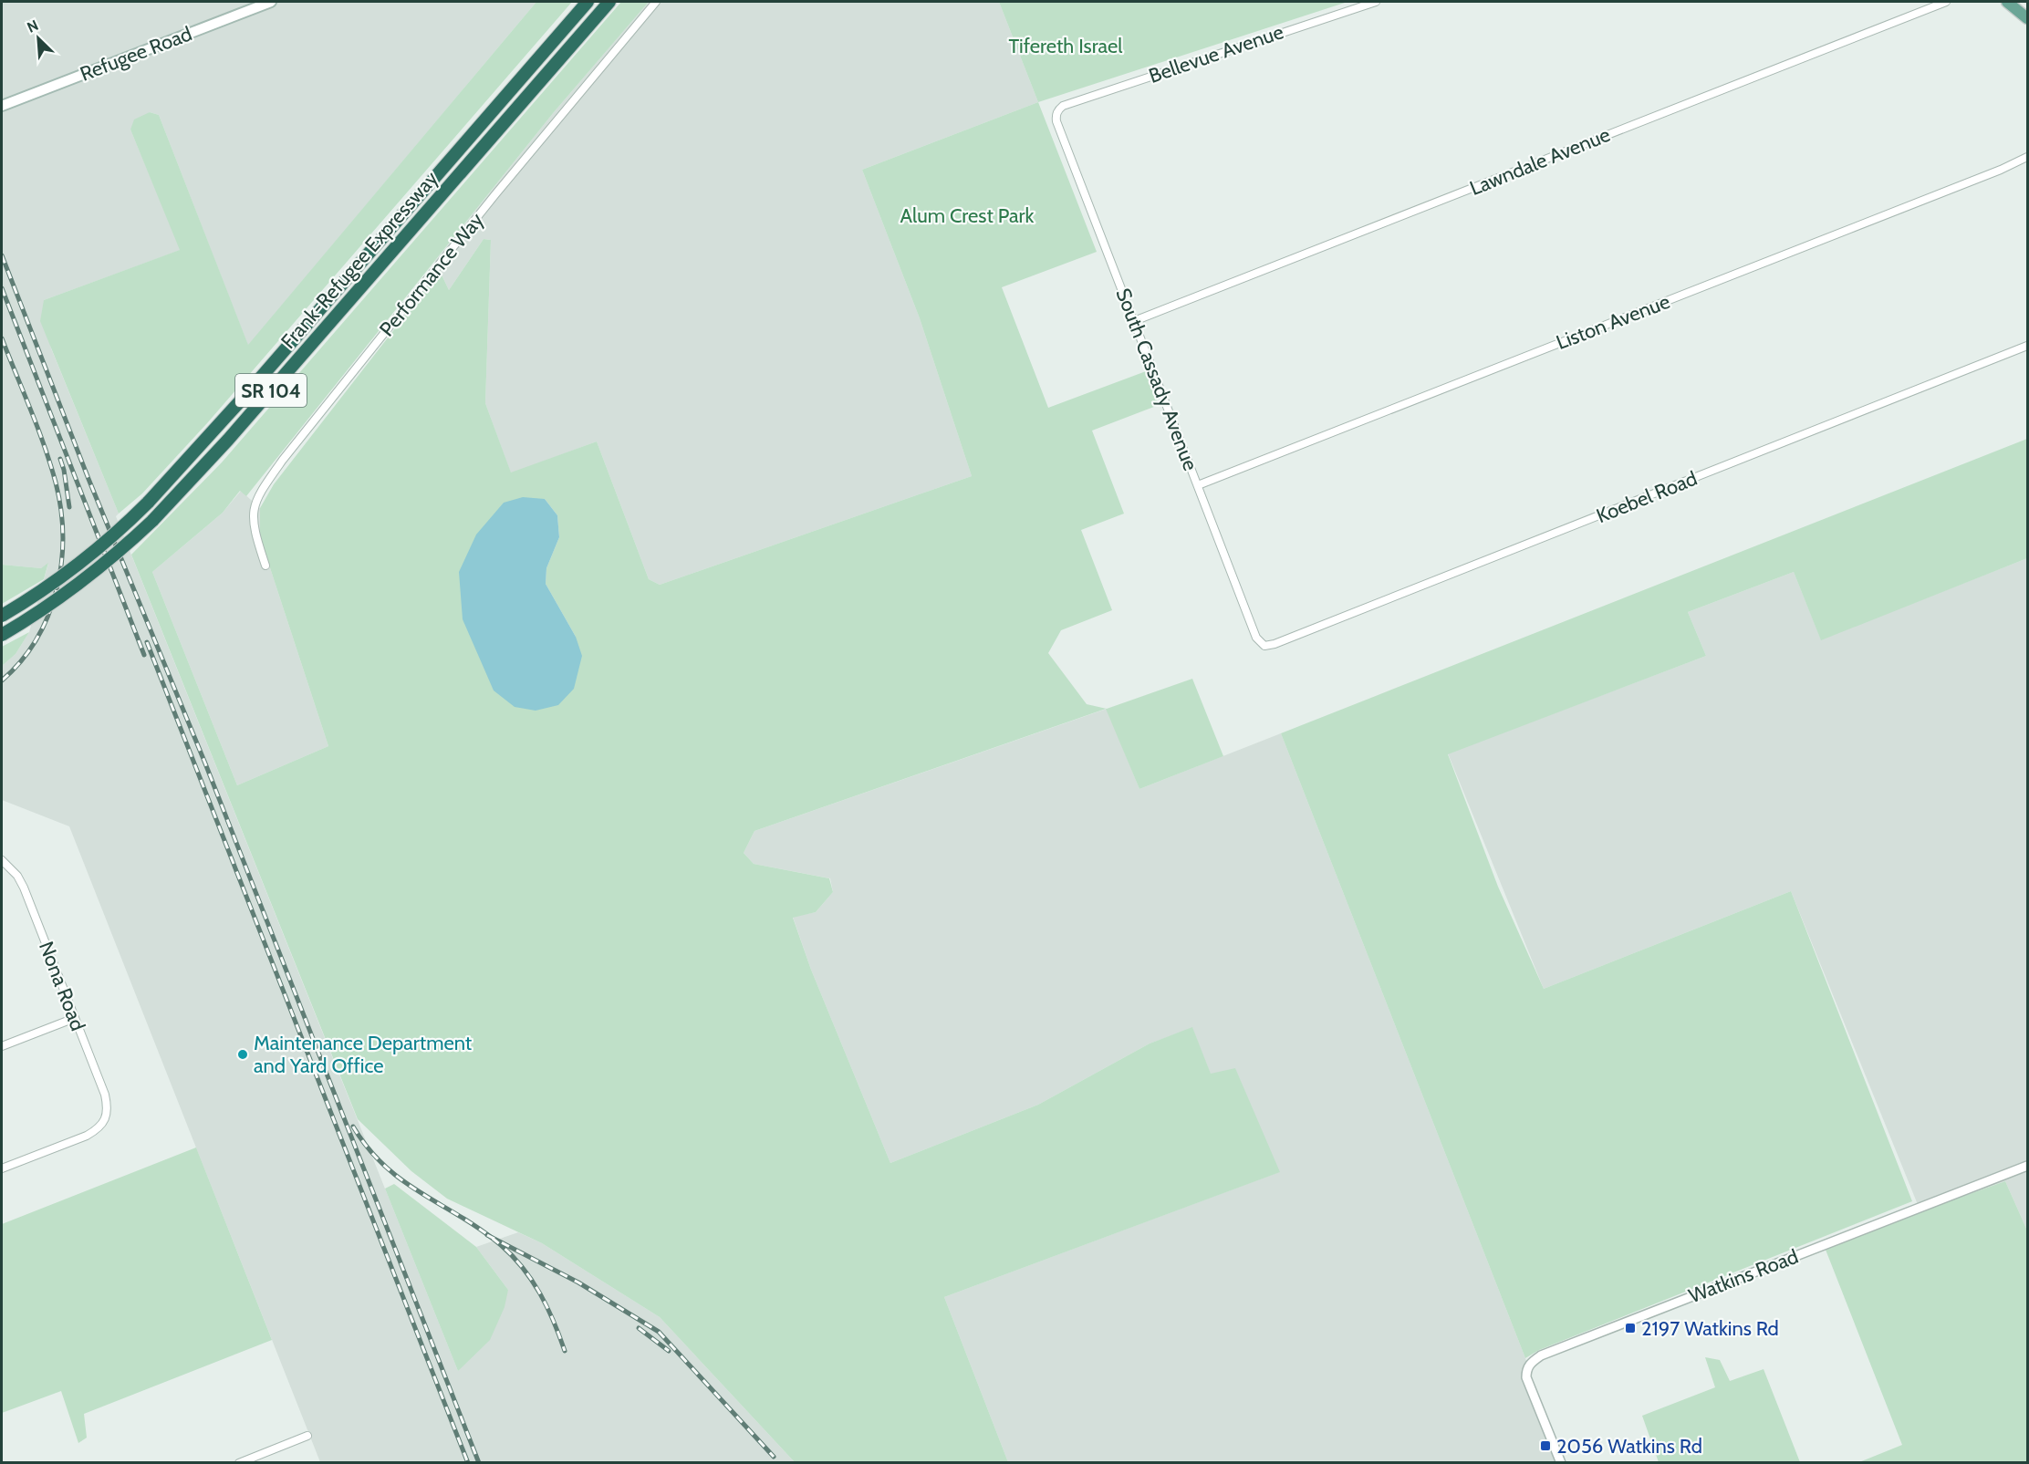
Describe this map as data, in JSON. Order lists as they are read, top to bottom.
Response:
{
  "streets": {
    "highway": ["Frank-Refugee Expressway", "SR 104"],
    "main road": ["Refugee Road"],
    "street": [
      "Bellevue Avenue",
      "Lawndale Avenue",
      "Performance Way",
      "Liston Avenue",
      "South Cassady Avenue",
      "Koebel Road",
      "Nona Road",
      "Watkins Road"
    ]
  },
  "crossings": [
    ["Bellevue Avenue", "South Cassady Avenue"],
    ["Lawndale Avenue", "South Cassady Avenue"],
    ["Liston Avenue", "South Cassady Avenue"],
    ["South Cassady Avenue", "Koebel Road"]
  ],
  "parks": ["Tifereth Israel", "Alum Crest Park"],
  "places": {
    "other": ["Maintenance Department and Yard Office"],
    "transit": ["2197 Watkins Rd", "2056 Watkins Rd"]
  },
  "north": "top left"
}
